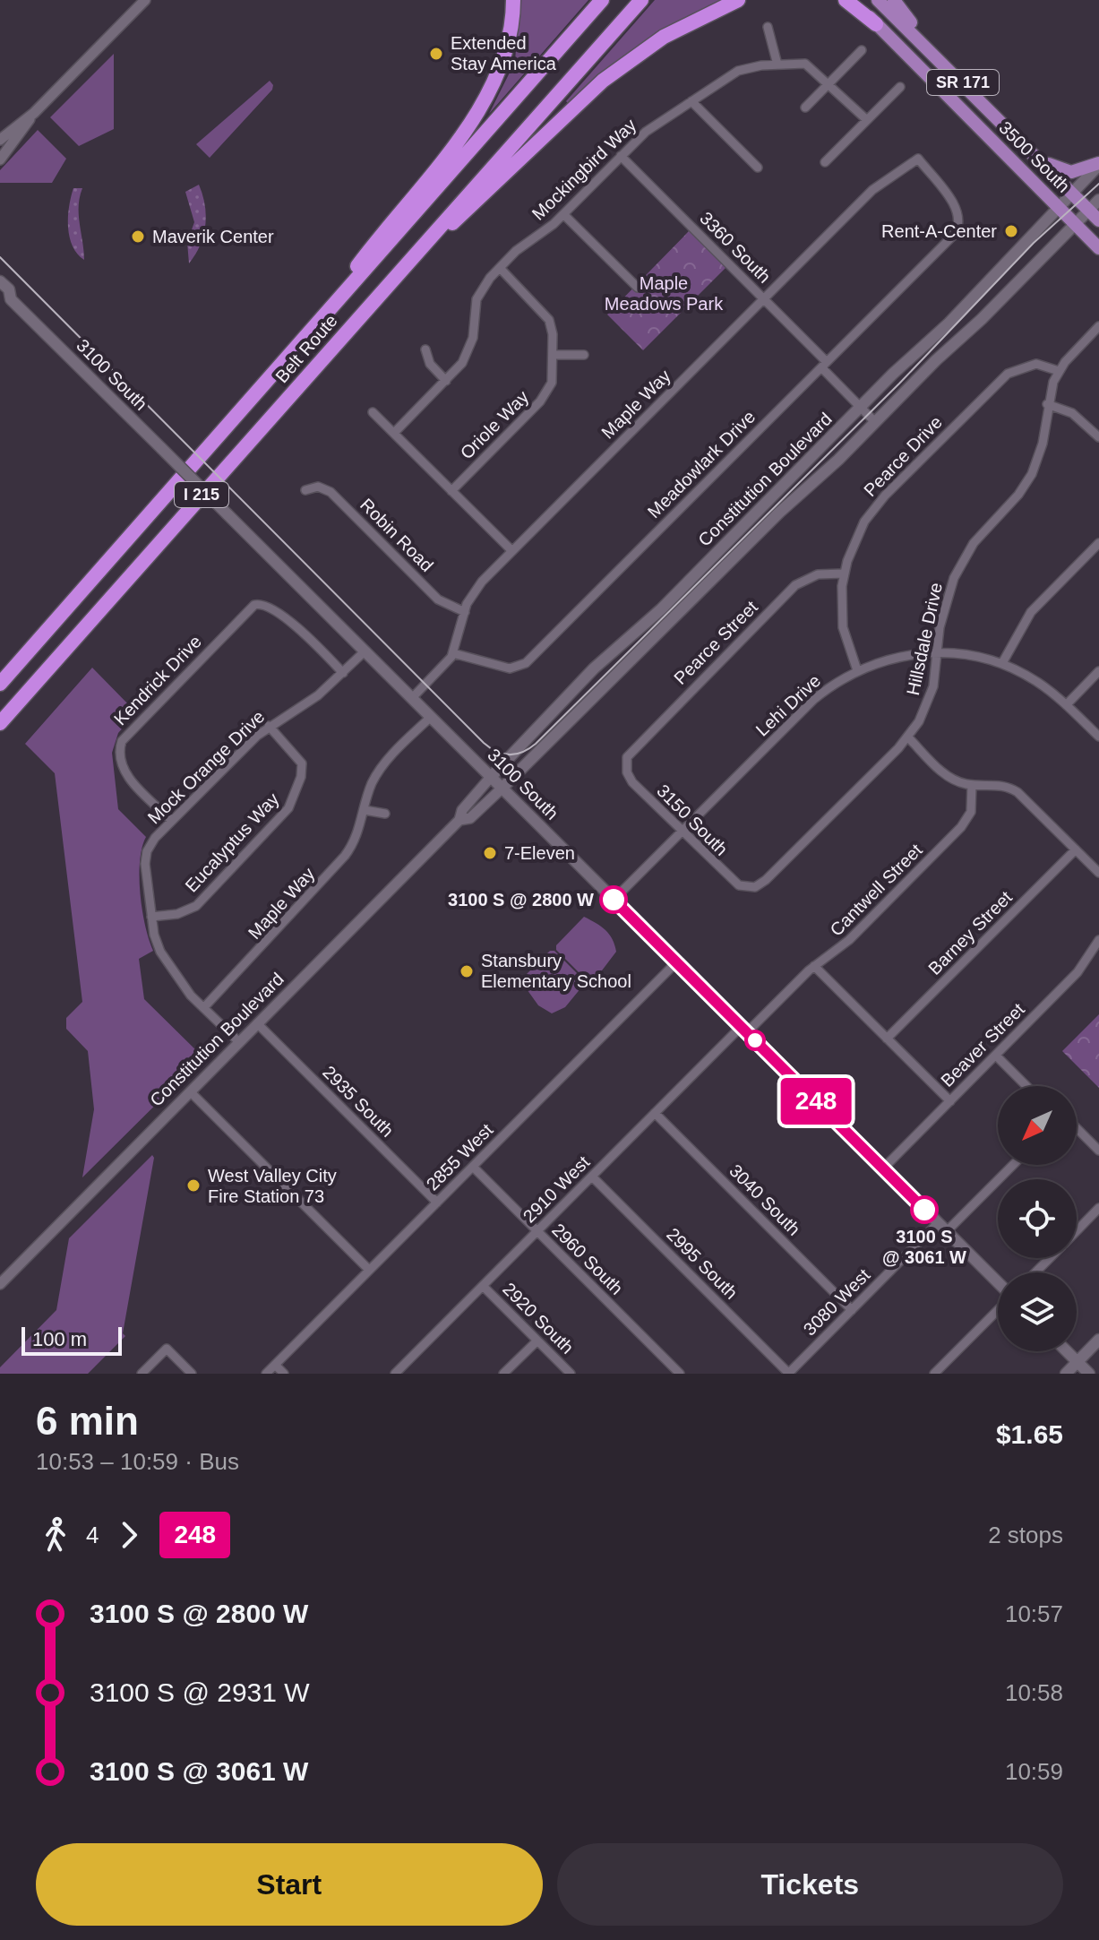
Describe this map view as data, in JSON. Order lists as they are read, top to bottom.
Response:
{
  "streets": {
    "highway": ["Belt Route", "I 215"],
    "main road": [
      "SR 171",
      "3500 South",
      "3100 South",
      "Constitution Boulevard"
    ],
    "street": [
      "Mockingbird Way",
      "3360 South",
      "Maple Way",
      "Oriole Way",
      "Pearce Drive",
      "Meadowlark Drive",
      "Robin Road",
      "Hillsdale Drive",
      "Pearce Street",
      "Kendrick Drive",
      "Lehi Drive",
      "Mock Orange Drive",
      "3150 South",
      "Eucalyptus Way",
      "Cantwell Street",
      "Barney Street",
      "Beaver Street",
      "2935 South",
      "2855 West",
      "2910 West",
      "3040 South",
      "2960 South",
      "2995 South",
      "3080 West",
      "2920 South"
    ]
  },
  "crossings": [
    ["3500 South", "Constitution Boulevard"],
    ["Mockingbird Way", "3360 South"],
    ["Mockingbird Way", "Oriole Way"],
    ["3360 South", "Maple Way"],
    ["3360 South", "Meadowlark Drive"],
    ["3360 South", "Constitution Boulevard"],
    ["3100 South", "Maple Way"],
    ["3100 South", "Constitution Boulevard"],
    ["3100 South", "Lehi Drive"],
    ["3100 South", "Mock Orange Drive"],
    ["3100 South", "Cantwell Street"],
    ["3100 South", "Beaver Street"],
    ["3100 South", "2855 West"],
    ["3100 South", "2910 West"],
    ["3100 South", "3080 West"],
    ["Maple Way", "Meadowlark Drive"],
    ["Maple Way", "Robin Road"],
    ["Maple Way", "Mock Orange Drive"],
    ["Pearce Drive", "Hillsdale Drive"],
    ["Pearce Drive", "Pearce Street"],
    ["Pearce Drive", "Lehi Drive"],
    ["Constitution Boulevard", "Mock Orange Drive"],
    ["Constitution Boulevard", "2935 South"],
    ["Hillsdale Drive", "Lehi Drive"],
    ["Hillsdale Drive", "3150 South"],
    ["Pearce Street", "3150 South"],
    ["Kendrick Drive", "Mock Orange Drive"],
    ["Lehi Drive", "3150 South"],
    ["Mock Orange Drive", "Eucalyptus Way"],
    ["Cantwell Street", "2910 West"],
    ["2935 South", "2855 West"],
    ["2855 West", "2960 South"],
    ["2910 West", "3040 South"],
    ["2910 West", "2960 South"],
    ["2910 West", "2995 South"],
    ["2910 West", "2920 South"],
    ["3040 South", "3080 West"],
    ["2995 South", "3080 West"]
  ],
  "parks": ["Maple Meadows Park"],
  "places": [
    "Extended Stay America",
    "Rent-A-Center",
    "Maverik Center",
    "7-Eleven",
    "3100 S @ 2800 W",
    "Stansbury Elementary School",
    "West Valley City Fire Station 73",
    "3100 S @ 3061 W"
  ],
  "lines": ["bus line 248"],
  "scale_bar": "100 m",
  "north": "bottom left",
  "page": {
    "on_map": "248",
    "scale": "100 m",
    "heading": ["6 min", "10:53 – 10:59 · Bus", "$1.65"],
    "legs": ["4", "248", "2 stops"],
    "list": [
      {
        "name": "3100 S @ 2800 W",
        "value": "10:57"
      },
      {
        "name": "3100 S @ 2931 W",
        "value": "10:58"
      },
      {
        "name": "3100 S @ 3061 W",
        "value": "10:59"
      }
    ],
    "buttons": ["Start", "Tickets"]
  }
}
